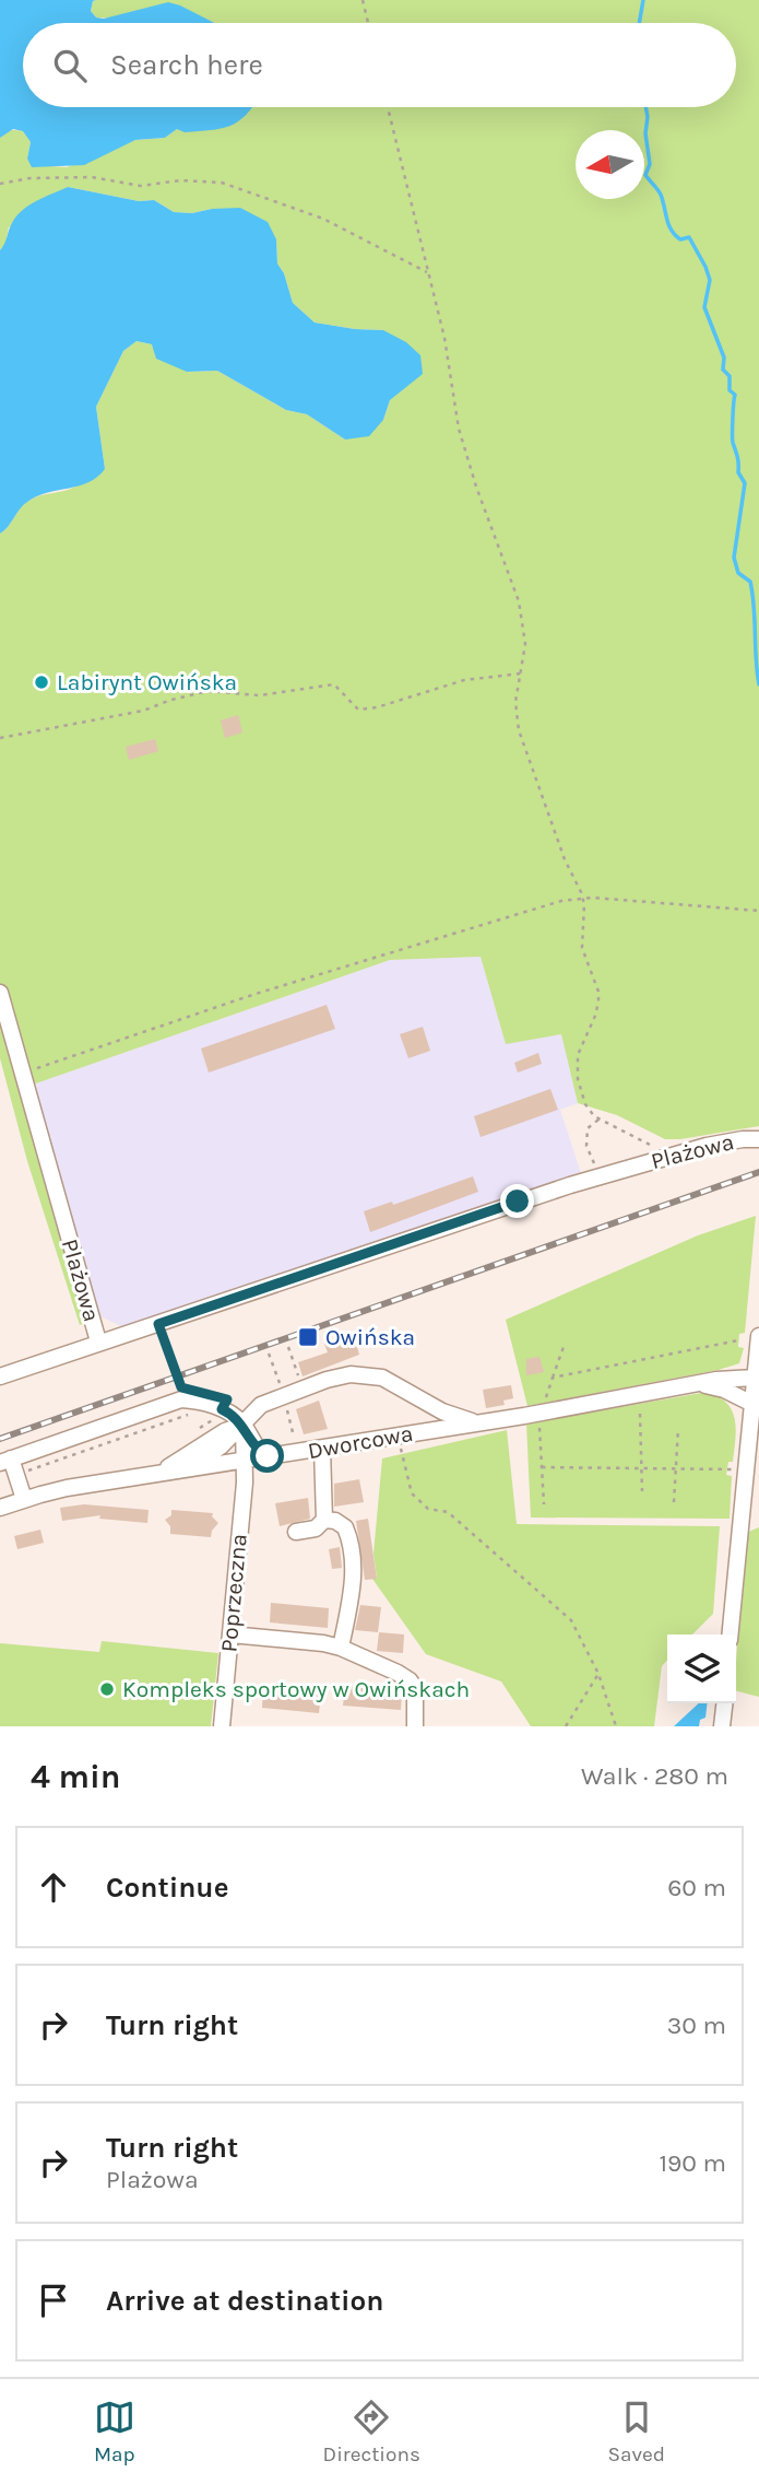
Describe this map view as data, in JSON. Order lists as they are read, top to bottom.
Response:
{
  "streets": {
    "street": ["Plażowa", "Dworcowa", "Poprzeczna"]
  },
  "crossings": [
    ["Dworcowa", "Poprzeczna"]
  ],
  "places": {
    "other": ["Labirynt Owińska", "Kompleks sportowy w Owińskach"],
    "transit": ["Owińska"]
  },
  "north": "left",
  "page": {
    "search": "Search here",
    "heading": ["4 min", "Walk · 280 m"],
    "list": [
      ["Continue", "60 m"],
      ["Turn right", "30 m"],
      ["Turn right", "Plażowa", "190 m"],
      "Arrive at destination"
    ],
    "nav": ["Map", "Directions", "Saved"]
  }
}
